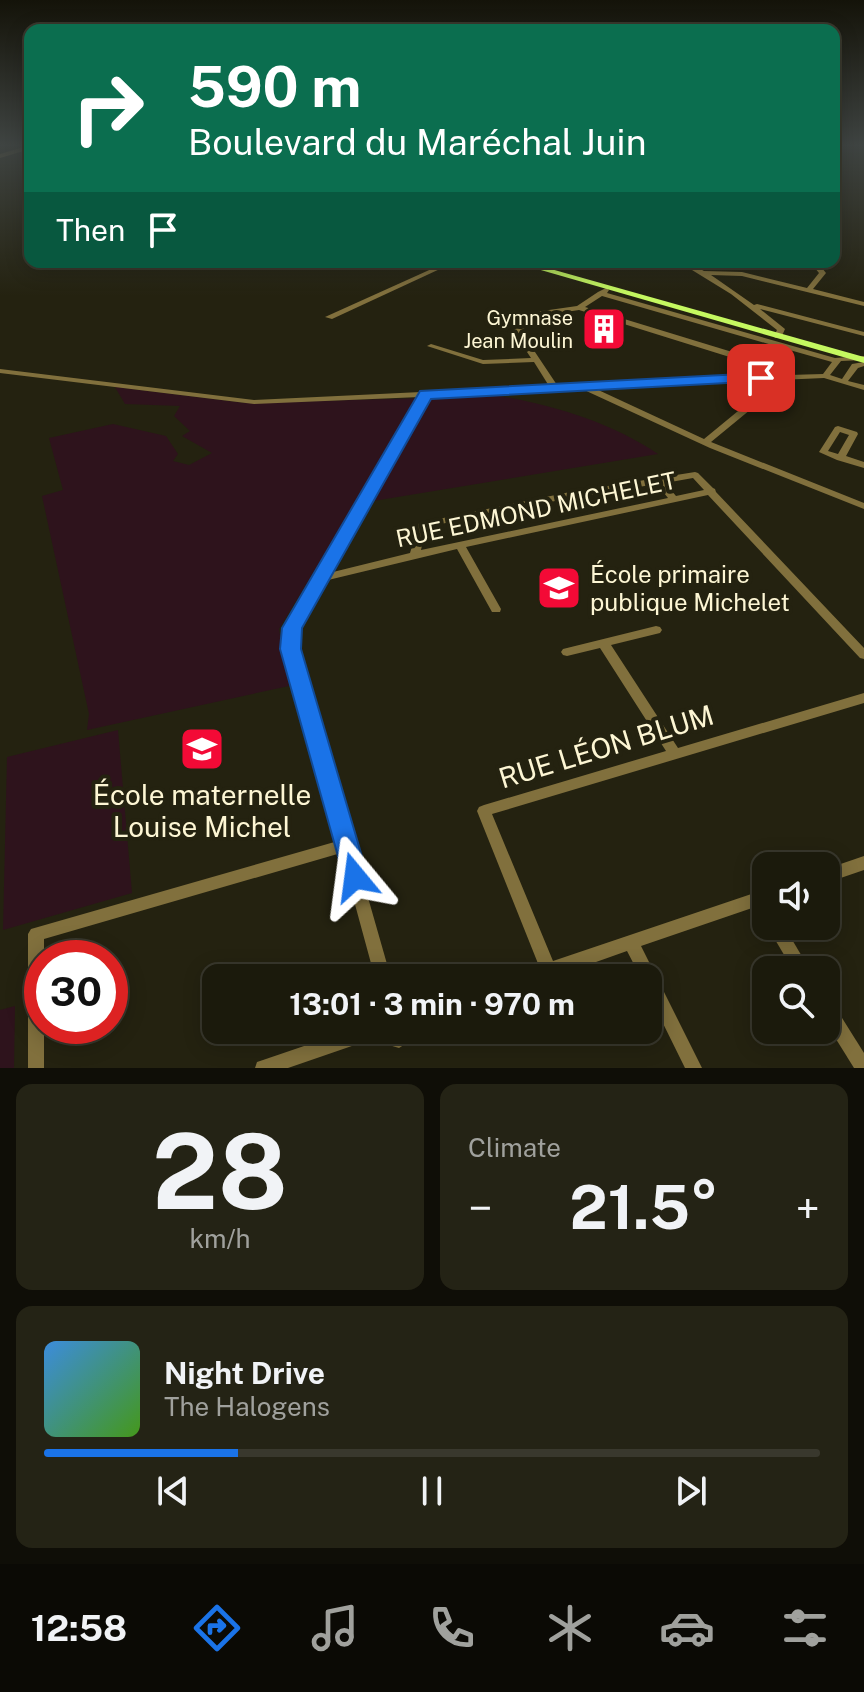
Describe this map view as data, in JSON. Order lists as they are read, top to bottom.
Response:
{
  "streets": {
    "street": ["RUE EDMOND MICHELET", "RUE LÉON BLUM"]
  },
  "places": {
    "building": ["Gymnase Jean Moulin"],
    "school or university": ["École primaire publique Michelet", "École maternelle Louise Michel"]
  },
  "page": {
    "turn": ["590 m", "Boulevard du Maréchal Juin"],
    "then": "Then",
    "limit": "30",
    "trip": "13:01 · 3 min · 970 m",
    "tile": [
      ["28", "km/h"],
      "Climate"
    ],
    "heat": ["−", "21.5°", "+"],
    "song": ["Night Drive", "The Halogens"],
    "tabs": "12:58"
  }
}
